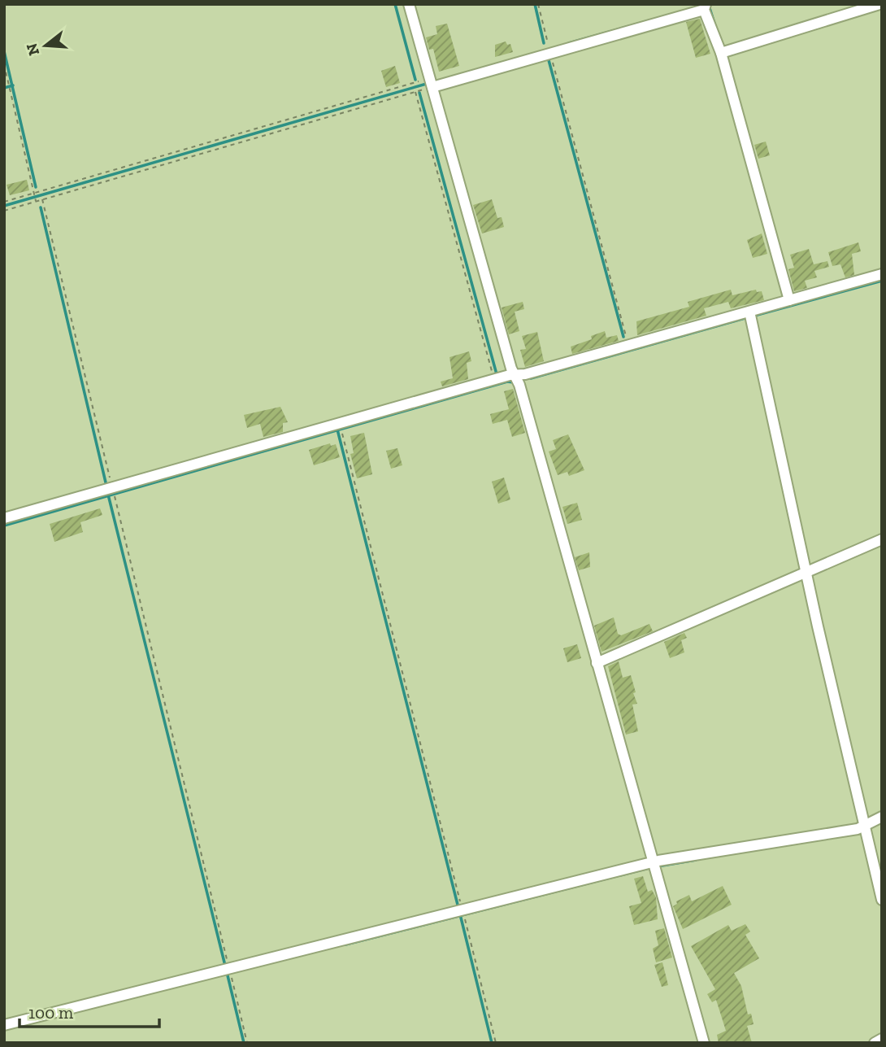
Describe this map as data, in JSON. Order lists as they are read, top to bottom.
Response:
{
  "scale_bar": "100 m",
  "north": "left"
}
